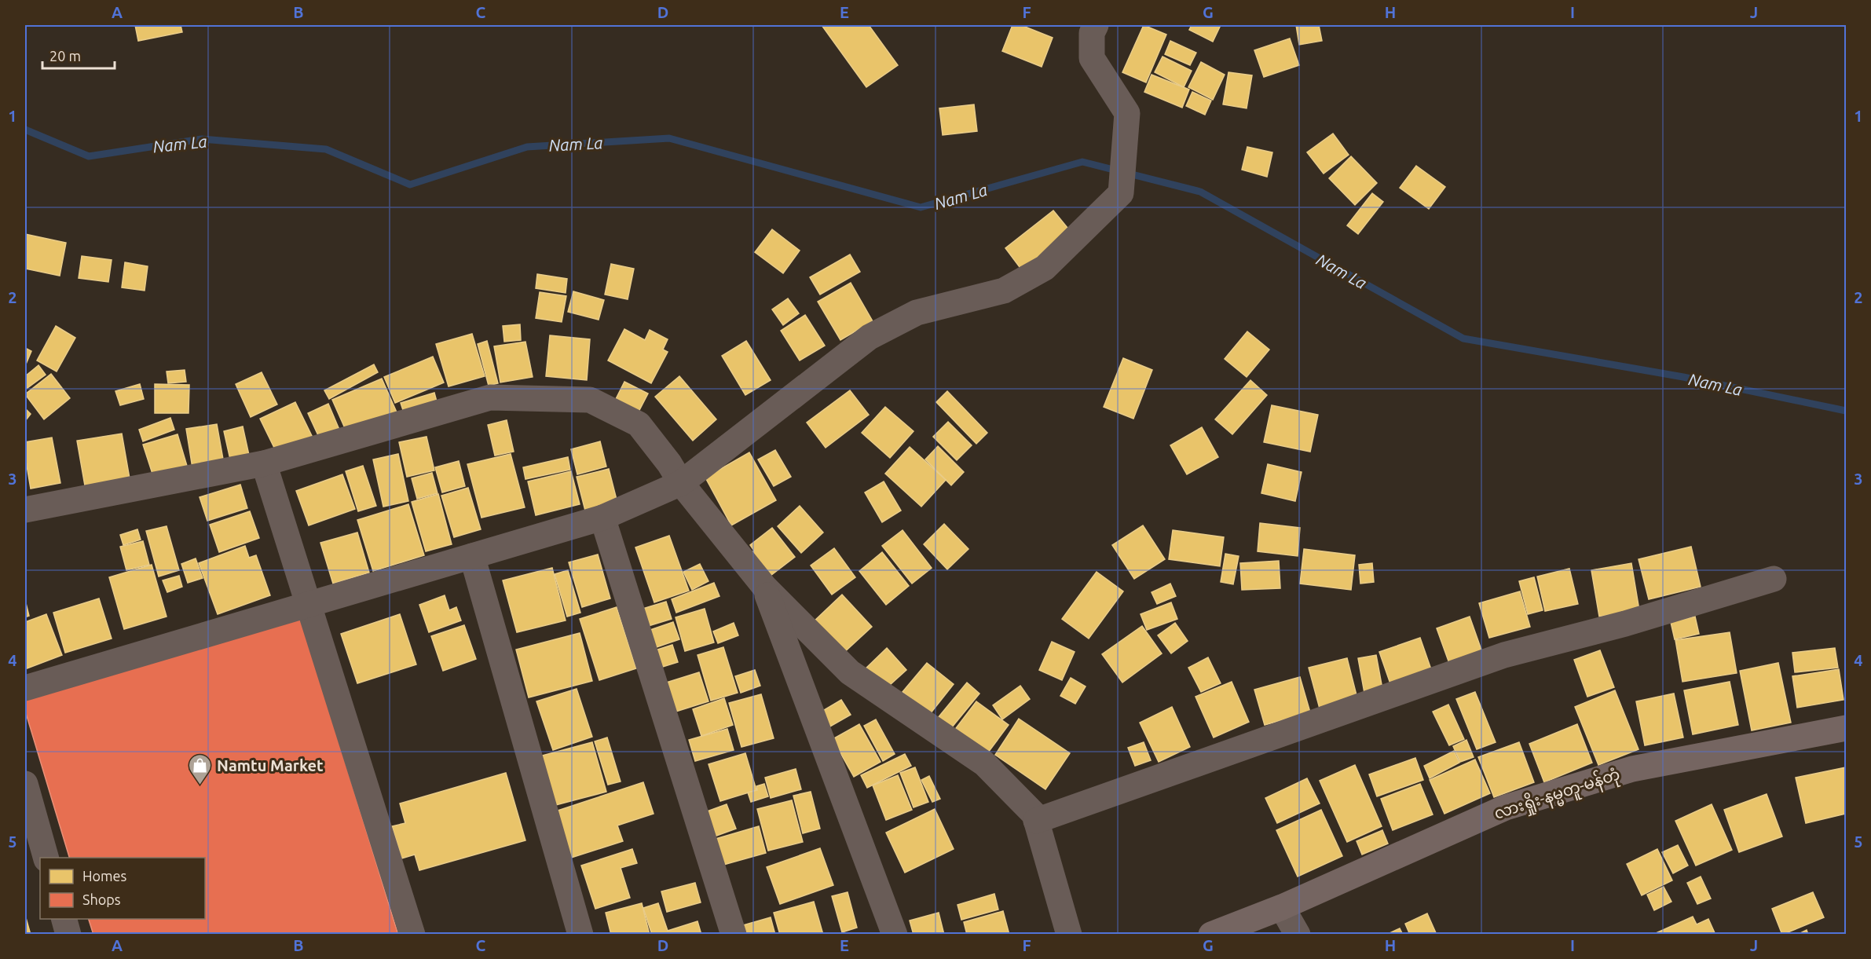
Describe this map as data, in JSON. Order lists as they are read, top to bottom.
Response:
{
  "streets": {
    "main road": ["လားရှိုး-နမ္မတူ-မန်တုံ"]
  },
  "water": ["Nam La"],
  "places": {
    "shop": ["Namtu Market"]
  },
  "legend": ["Homes", "Shops"],
  "scale_bar": "20 m",
  "grid": {
    "columns": [
      "A",
      "B",
      "C",
      "D",
      "E",
      "F",
      "G",
      "H",
      "I",
      "J"
    ],
    "rows": [
      "1",
      "2",
      "3",
      "4",
      "5"
    ]
  }
}
